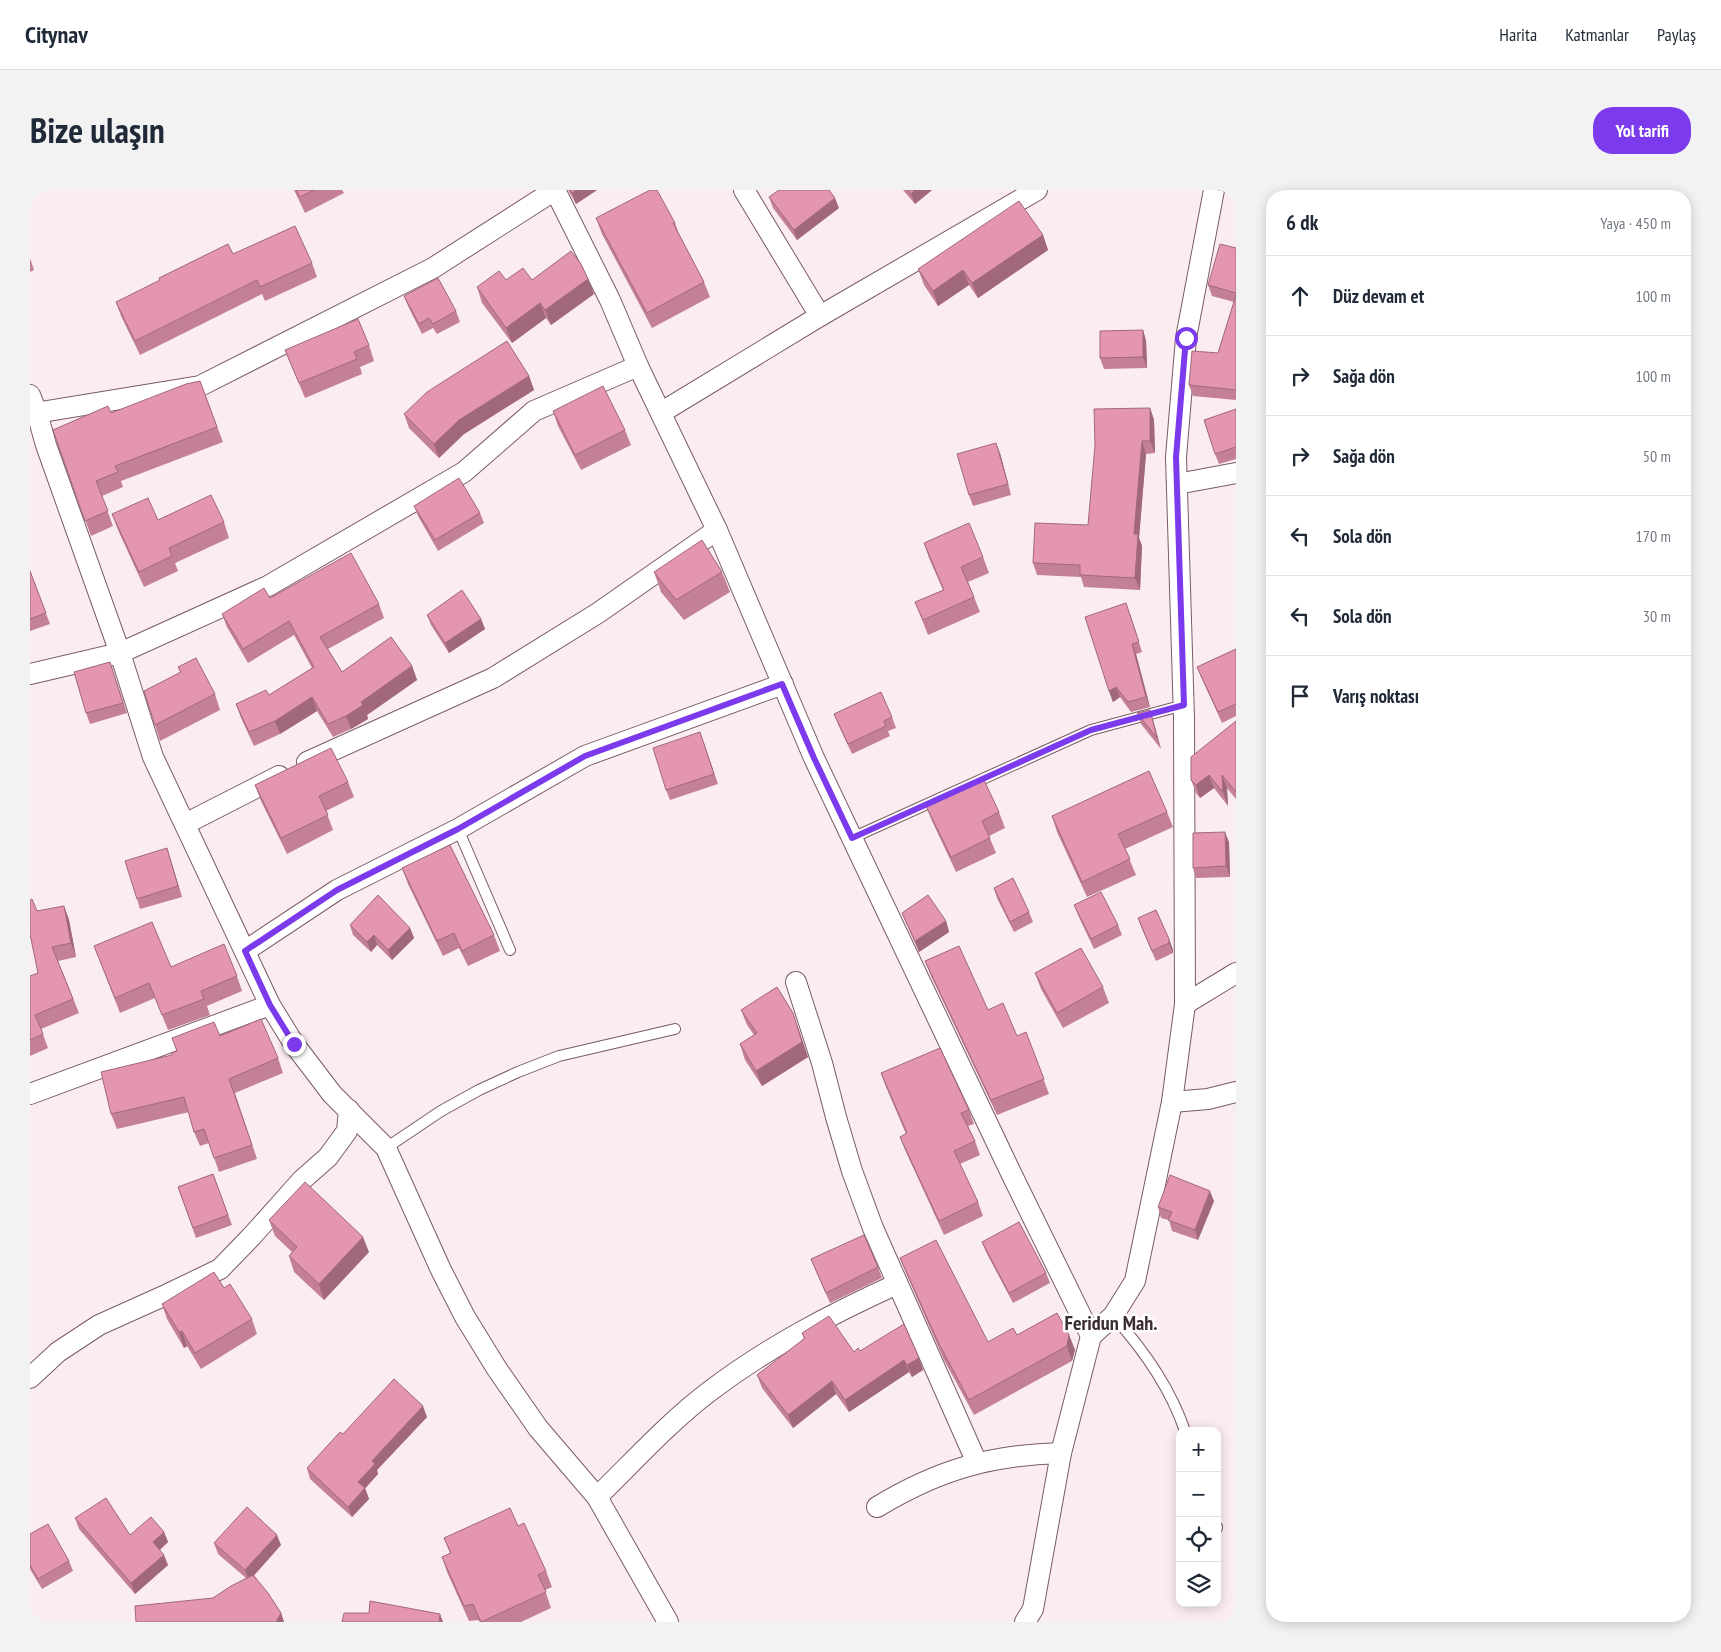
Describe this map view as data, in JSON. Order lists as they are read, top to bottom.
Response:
{
  "districts": ["Feridun Mah."],
  "page": {
    "header": "Citynav",
    "nav": ["Harita", "Katmanlar", "Paylaş"],
    "title": "Bize ulaşın",
    "buttons": "Yol tarifi",
    "heading": ["6 dk", "Yaya · 450 m"],
    "list": [
      ["Düz devam et", "100 m"],
      ["Sağa dön", "100 m"],
      ["Sağa dön", "50 m"],
      ["Sola dön", "170 m"],
      ["Sola dön", "30 m"],
      "Varış noktası"
    ],
    "map_buttons": ["+", "−"]
  }
}
